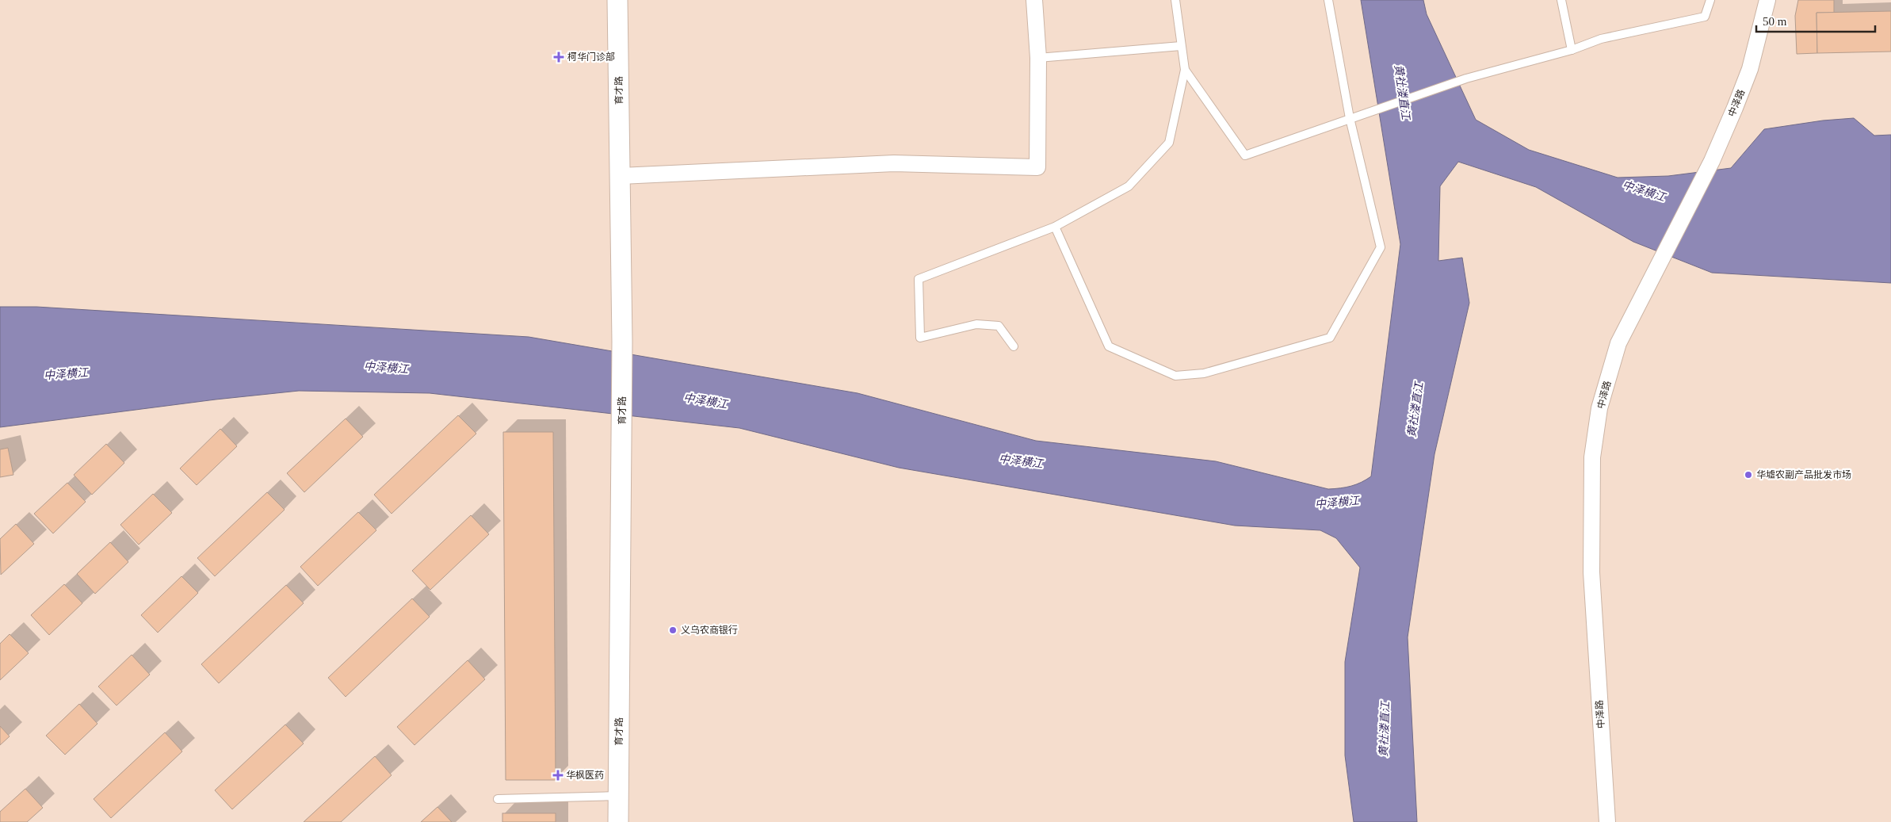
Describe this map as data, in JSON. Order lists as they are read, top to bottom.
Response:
{
  "streets": {
    "street": ["育才路", "中泽路"]
  },
  "water": ["黄社溇直江", "中泽横江"],
  "places": {
    "health": ["柯华门诊部", "华枫医药"],
    "other": ["华墟农副产品批发市场", "义乌农商银行"]
  },
  "scale_bar": "50 m"
}
